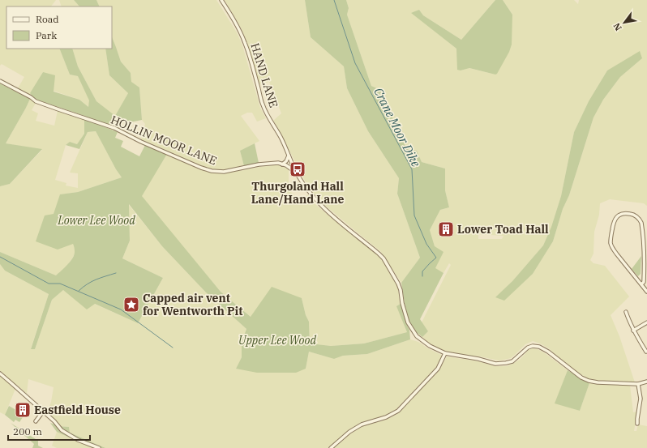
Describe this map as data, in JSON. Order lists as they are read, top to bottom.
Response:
{
  "streets": {
    "street": ["HAND LANE", "HOLLIN MOOR LANE"]
  },
  "water": ["Crane Moor Dike"],
  "parks": ["Lower Lee Wood", "Upper Lee Wood"],
  "places": {
    "bus stop": ["Thurgoland Hall Lane/Hand Lane"],
    "building": ["Lower Toad Hall", "Eastfield House"],
    "place": ["Capped air vent for Wentworth Pit"]
  },
  "legend": ["Road", "Park"],
  "scale_bar": "200 m",
  "north": "bottom left"
}
